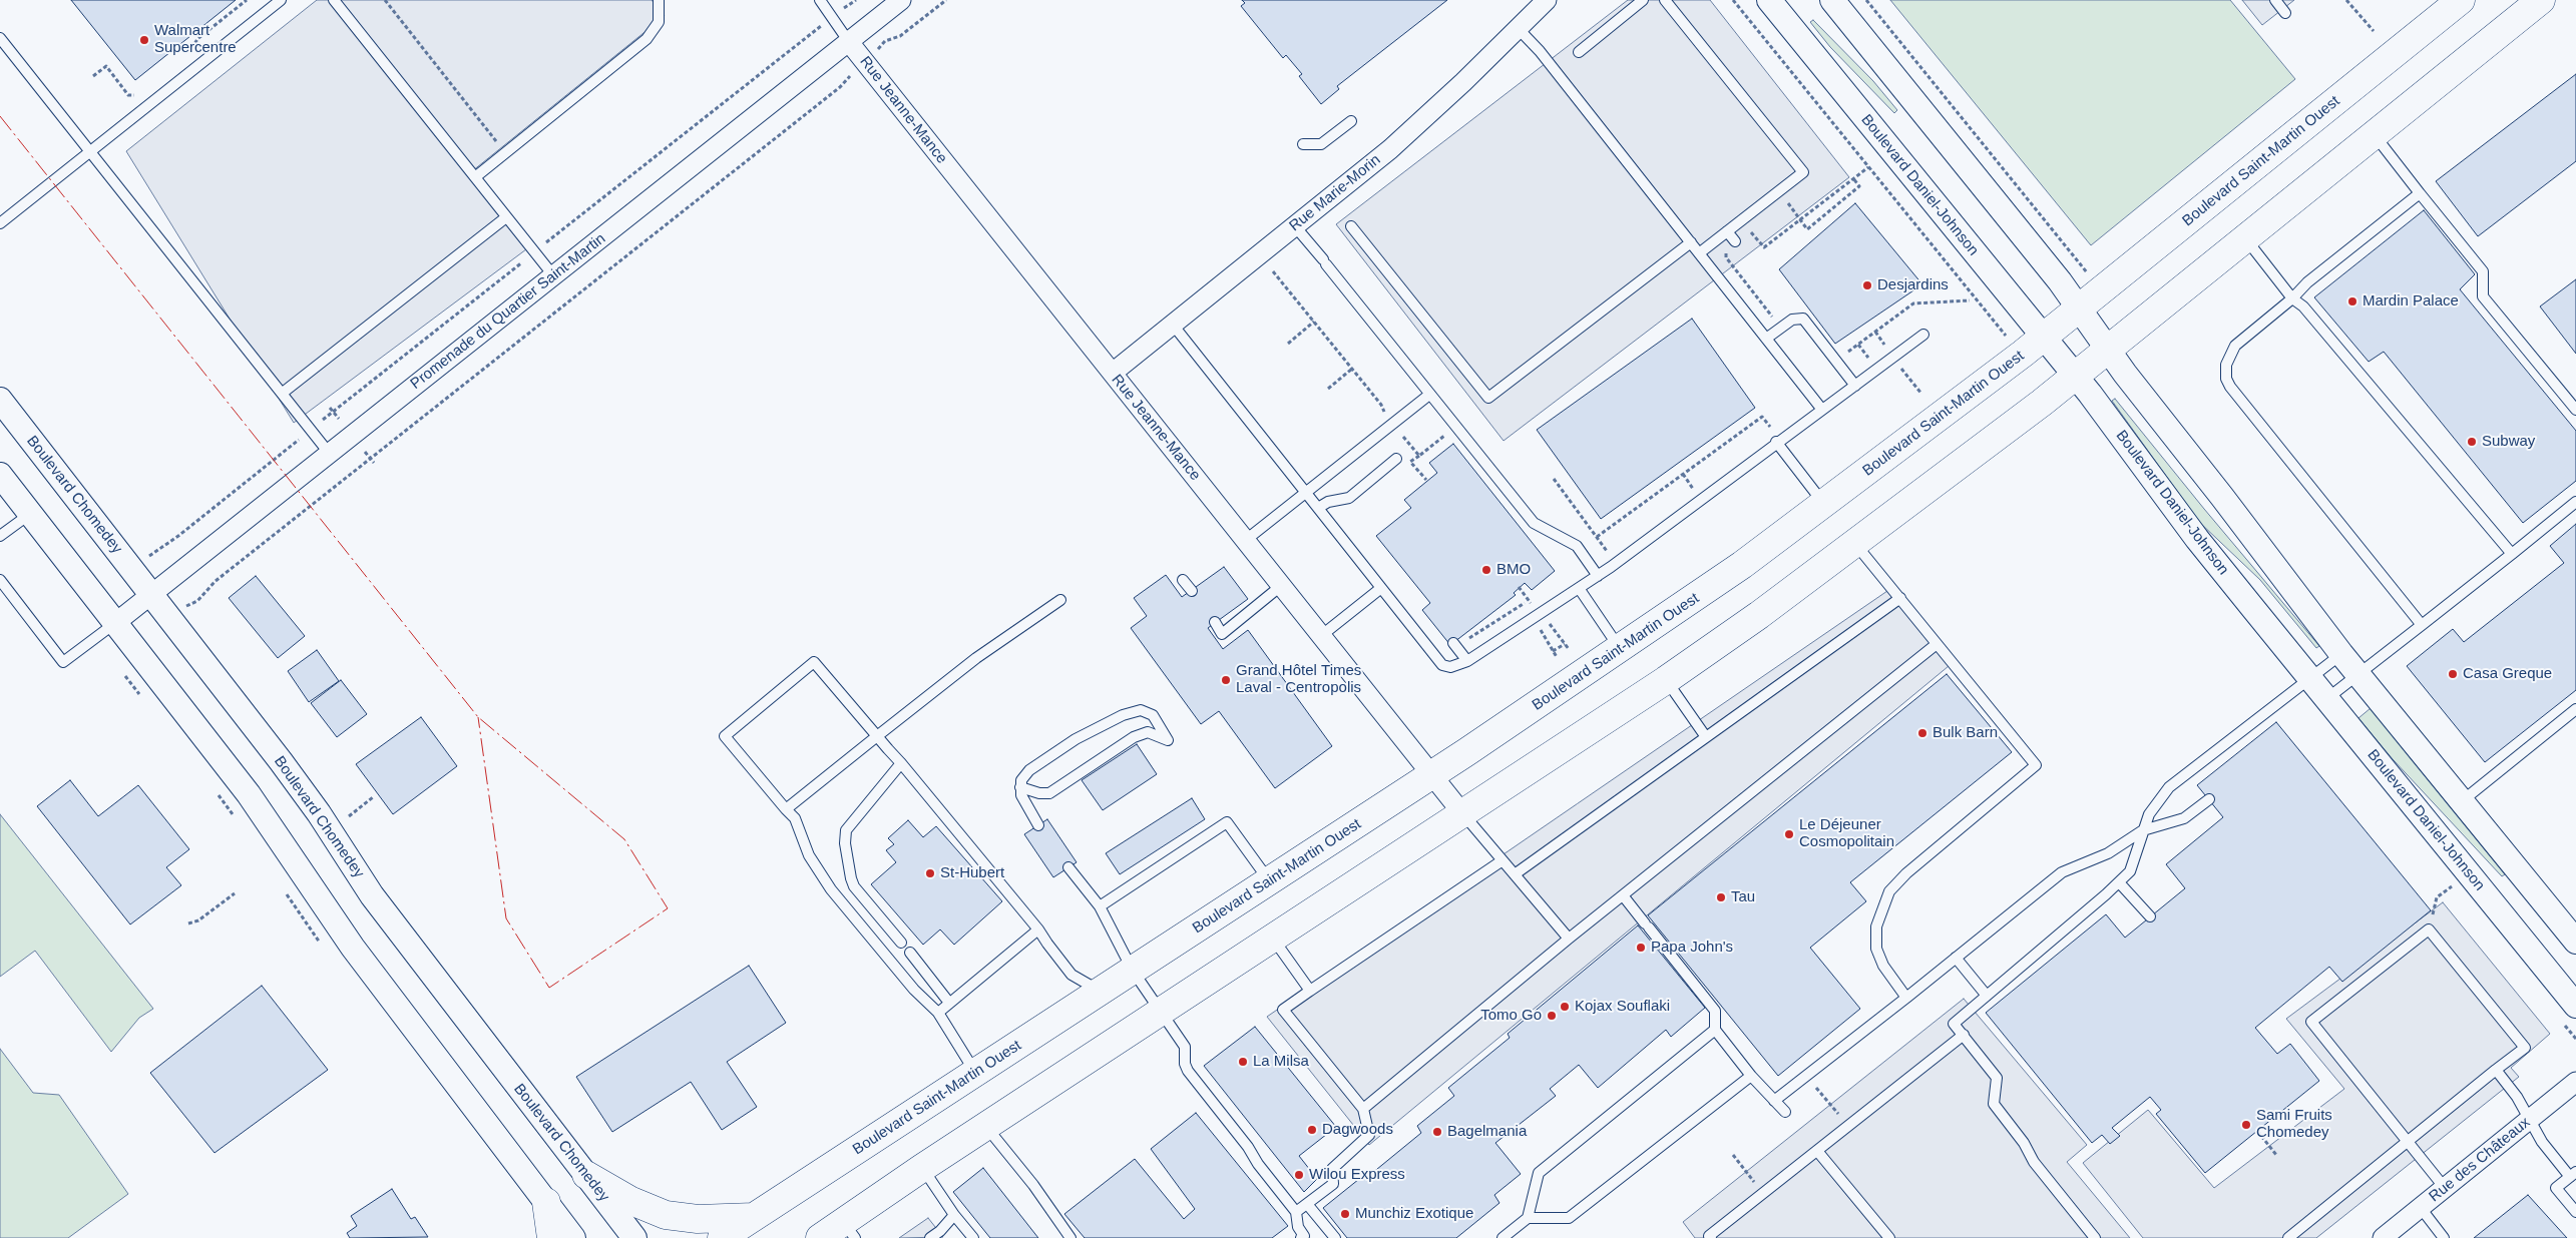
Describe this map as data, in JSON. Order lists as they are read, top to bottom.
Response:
{
  "streets": {
    "main road": ["Boulevard Saint-Martin Ouest"],
    "street": [
      "Rue Jeanne-Mance",
      "Boulevard Daniel-Johnson",
      "Rue Marie-Morin",
      "Promenade du Quartier Saint-Martin",
      "Boulevard Chomedey",
      "Rue des Châteaux"
    ]
  },
  "crossings": [
    ["Rue Jeanne-Mance", "Boulevard Saint-Martin Ouest"],
    ["Rue Jeanne-Mance", "Rue Marie-Morin"],
    ["Rue Jeanne-Mance", "Promenade du Quartier Saint-Martin"],
    ["Boulevard Saint-Martin Ouest", "Boulevard Daniel-Johnson"],
    ["Promenade du Quartier Saint-Martin", "Boulevard Chomedey"]
  ],
  "places": [
    "Walmart Supercentre",
    "Desjardins",
    "Mardin Palace",
    "Subway",
    "BMO",
    "Casa Greque",
    "Grand Hôtel Times Laval - Centropolis",
    "Bulk Barn",
    "Le Déjeuner Cosmopolitain",
    "St-Hubert",
    "Tau",
    "Papa John's",
    "Kojax Souflaki",
    "Tomo Go",
    "La Milsa",
    "Sami Fruits Chomedey",
    "Dagwoods",
    "Bagelmania",
    "Wilou Express",
    "Munchiz Exotique"
  ]
}
